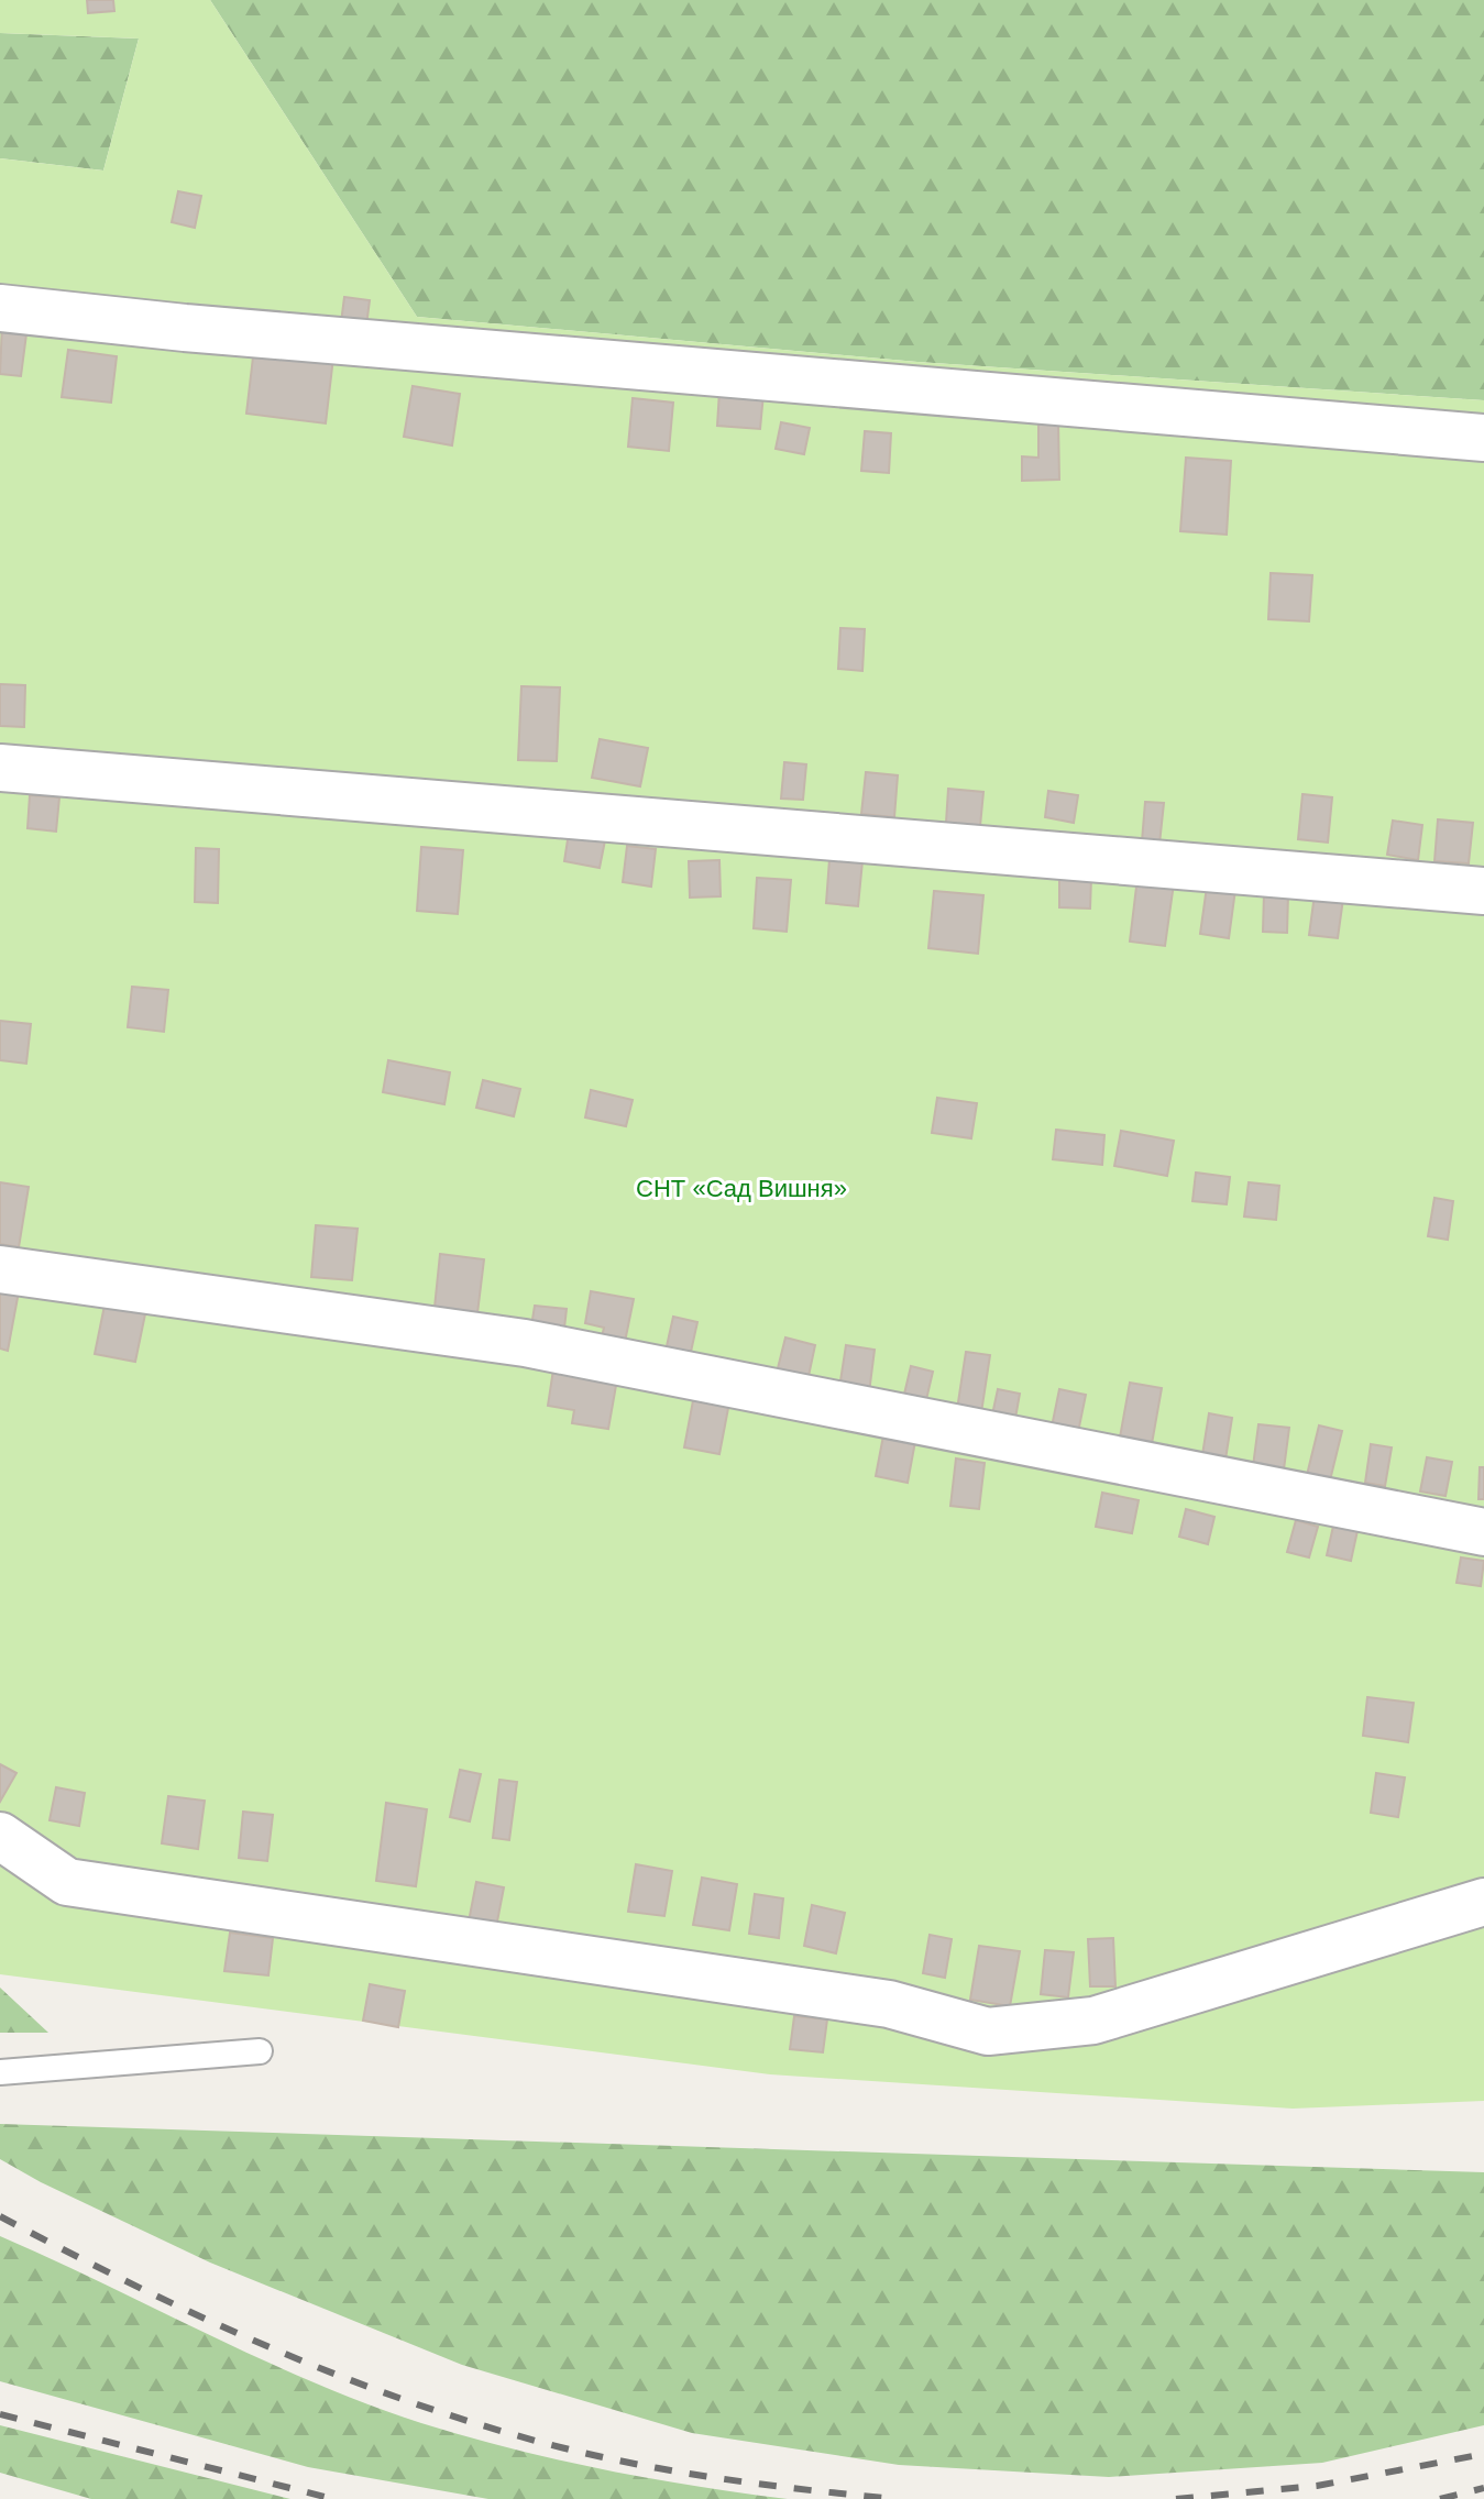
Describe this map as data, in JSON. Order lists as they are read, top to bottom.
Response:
{
  "parks": ["СНТ «Сад Вишня»"]
}
